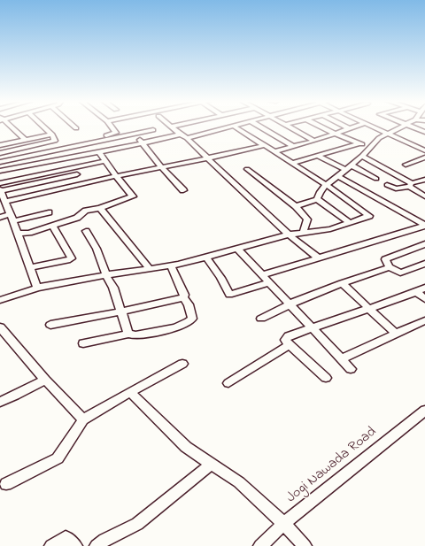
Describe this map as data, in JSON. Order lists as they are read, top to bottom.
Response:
{
  "streets": {
    "street": ["Jogi Nawada Road"]
  }
}
